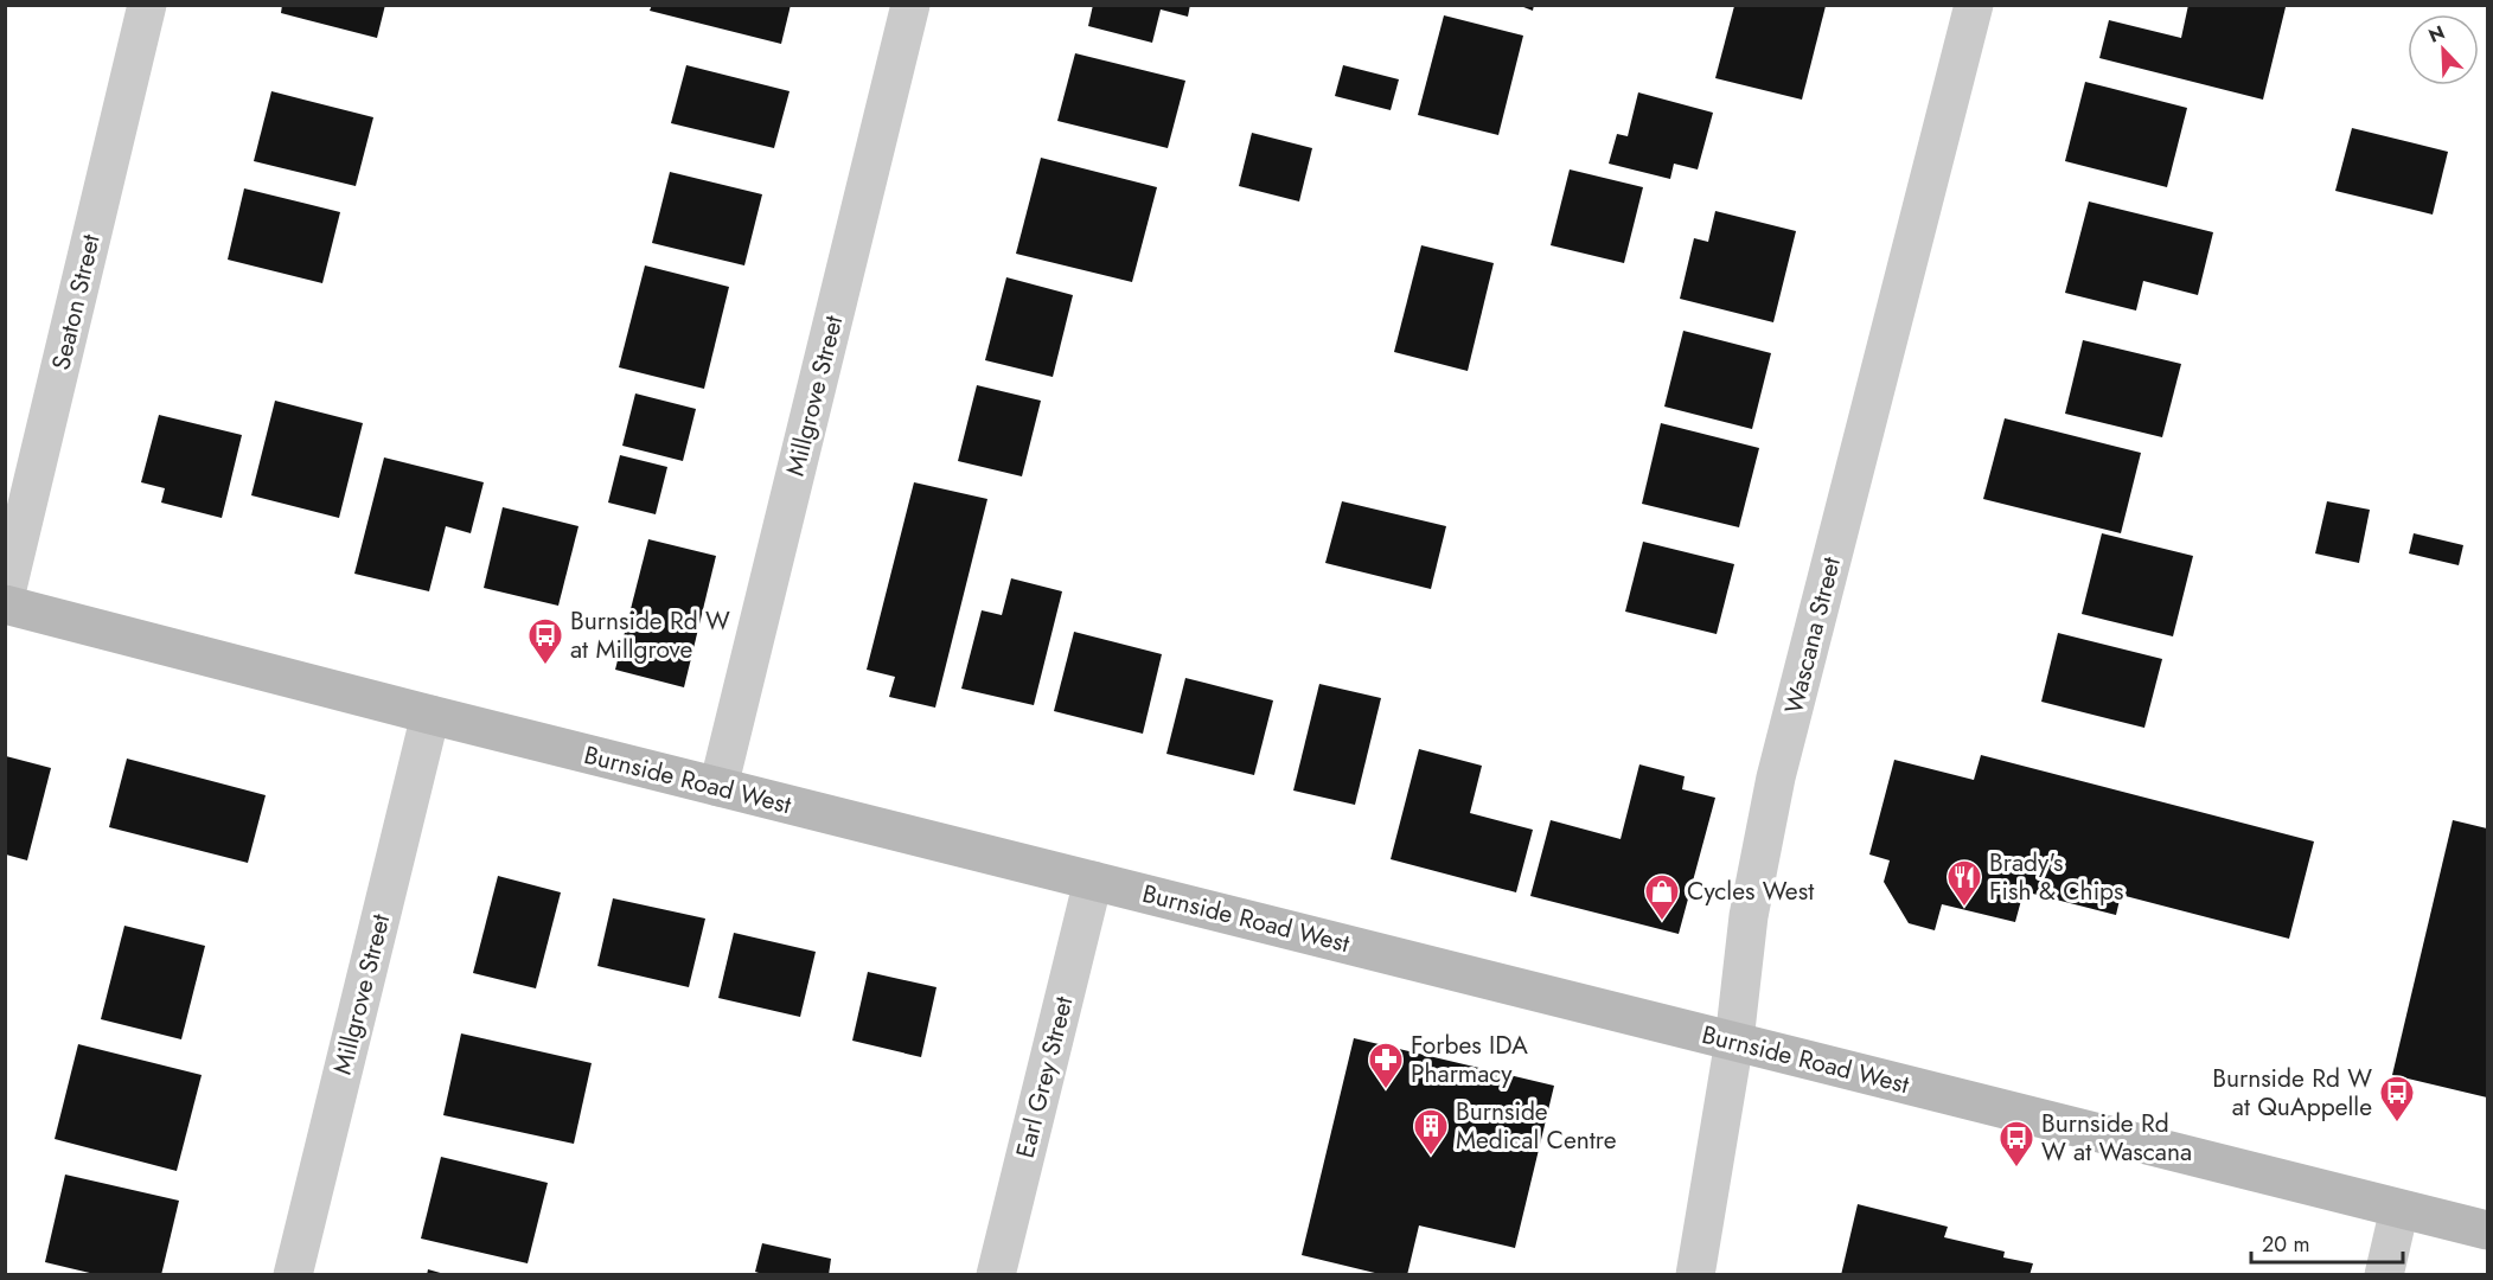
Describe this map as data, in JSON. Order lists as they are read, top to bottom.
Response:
{
  "streets": {
    "main road": ["Burnside Road West"],
    "street": [
      "Seaton Street",
      "Millgrove Street",
      "Wascana Street",
      "Earl Grey Street"
    ]
  },
  "crossings": [
    ["Millgrove Street", "Burnside Road West"],
    ["Wascana Street", "Burnside Road West"],
    ["Burnside Road West", "Earl Grey Street"]
  ],
  "places": {
    "bus stop": ["Burnside Rd W at Millgrove", "Burnside Rd W at QuAppelle", "Burnside Rd W at Wascana"],
    "restaurant": ["Brady's Fish & Chips"],
    "shop": ["Cycles West"],
    "pharmacy": ["Forbes IDA Pharmacy"],
    "building": ["Burnside Medical Centre"]
  },
  "scale_bar": "20 m",
  "north": "top left"
}
